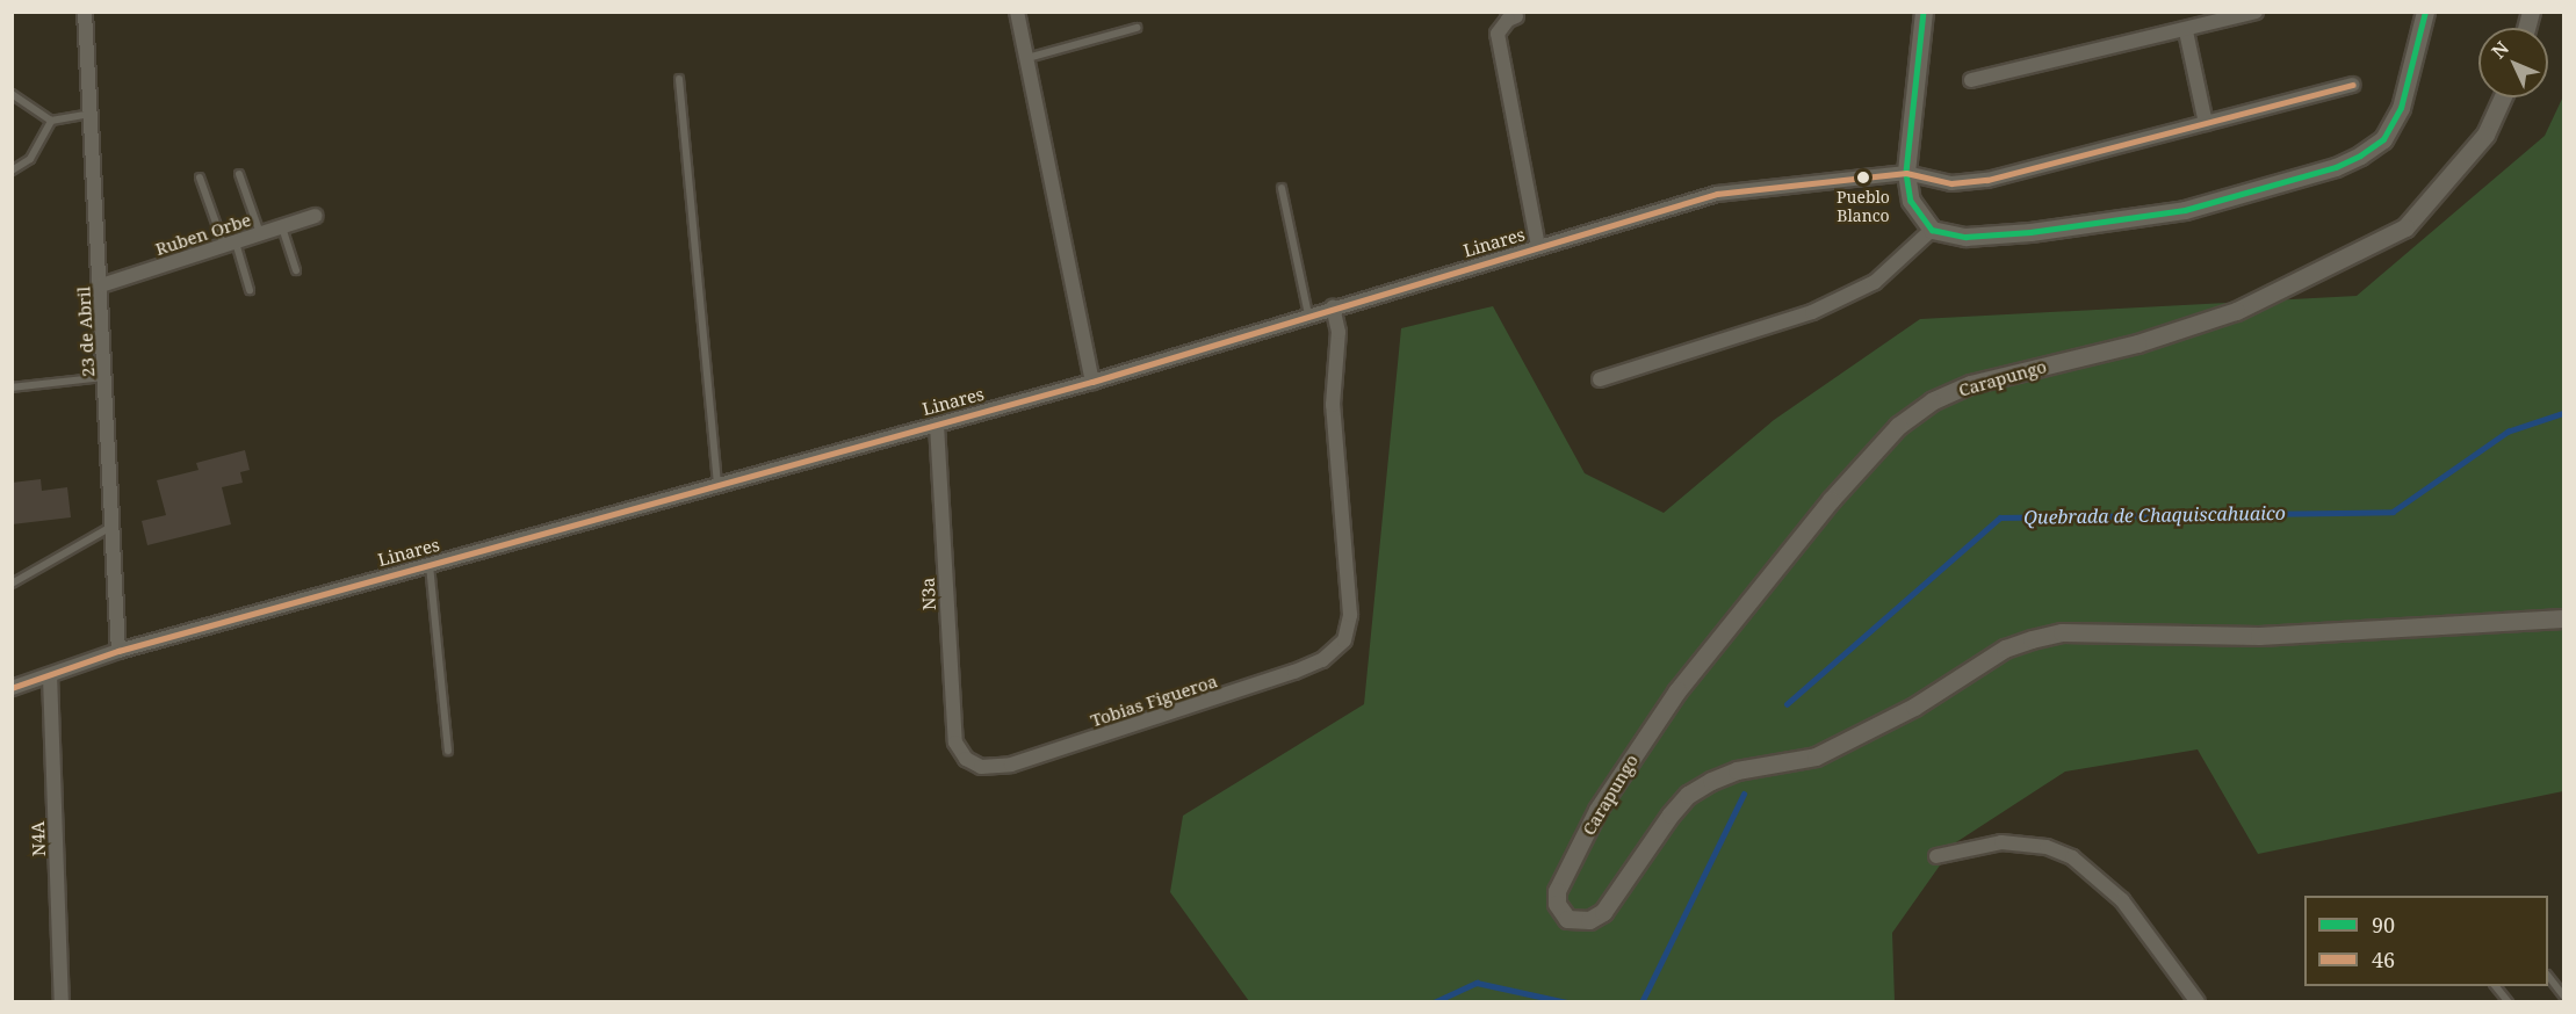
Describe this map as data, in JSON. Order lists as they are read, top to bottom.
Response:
{
  "streets": {
    "street": [
      "Ruben Orbe",
      "Linares",
      "23 de Abril",
      "Carapungo",
      "N3a",
      "Tobias Figueroa",
      "N4A"
    ]
  },
  "crossings": [
    ["Ruben Orbe", "23 de Abril"],
    ["Linares", "23 de Abril"],
    ["Linares", "N3a"],
    ["Linares", "Tobias Figueroa"],
    ["Linares", "N4A"],
    ["N3a", "Tobias Figueroa"]
  ],
  "water": ["Quebrada de Chaquiscahuaico"],
  "places": ["Pueblo Blanco"],
  "lines": ["transit line 90", "transit line 46"],
  "legend": ["90", "46"],
  "north": "top left"
}
